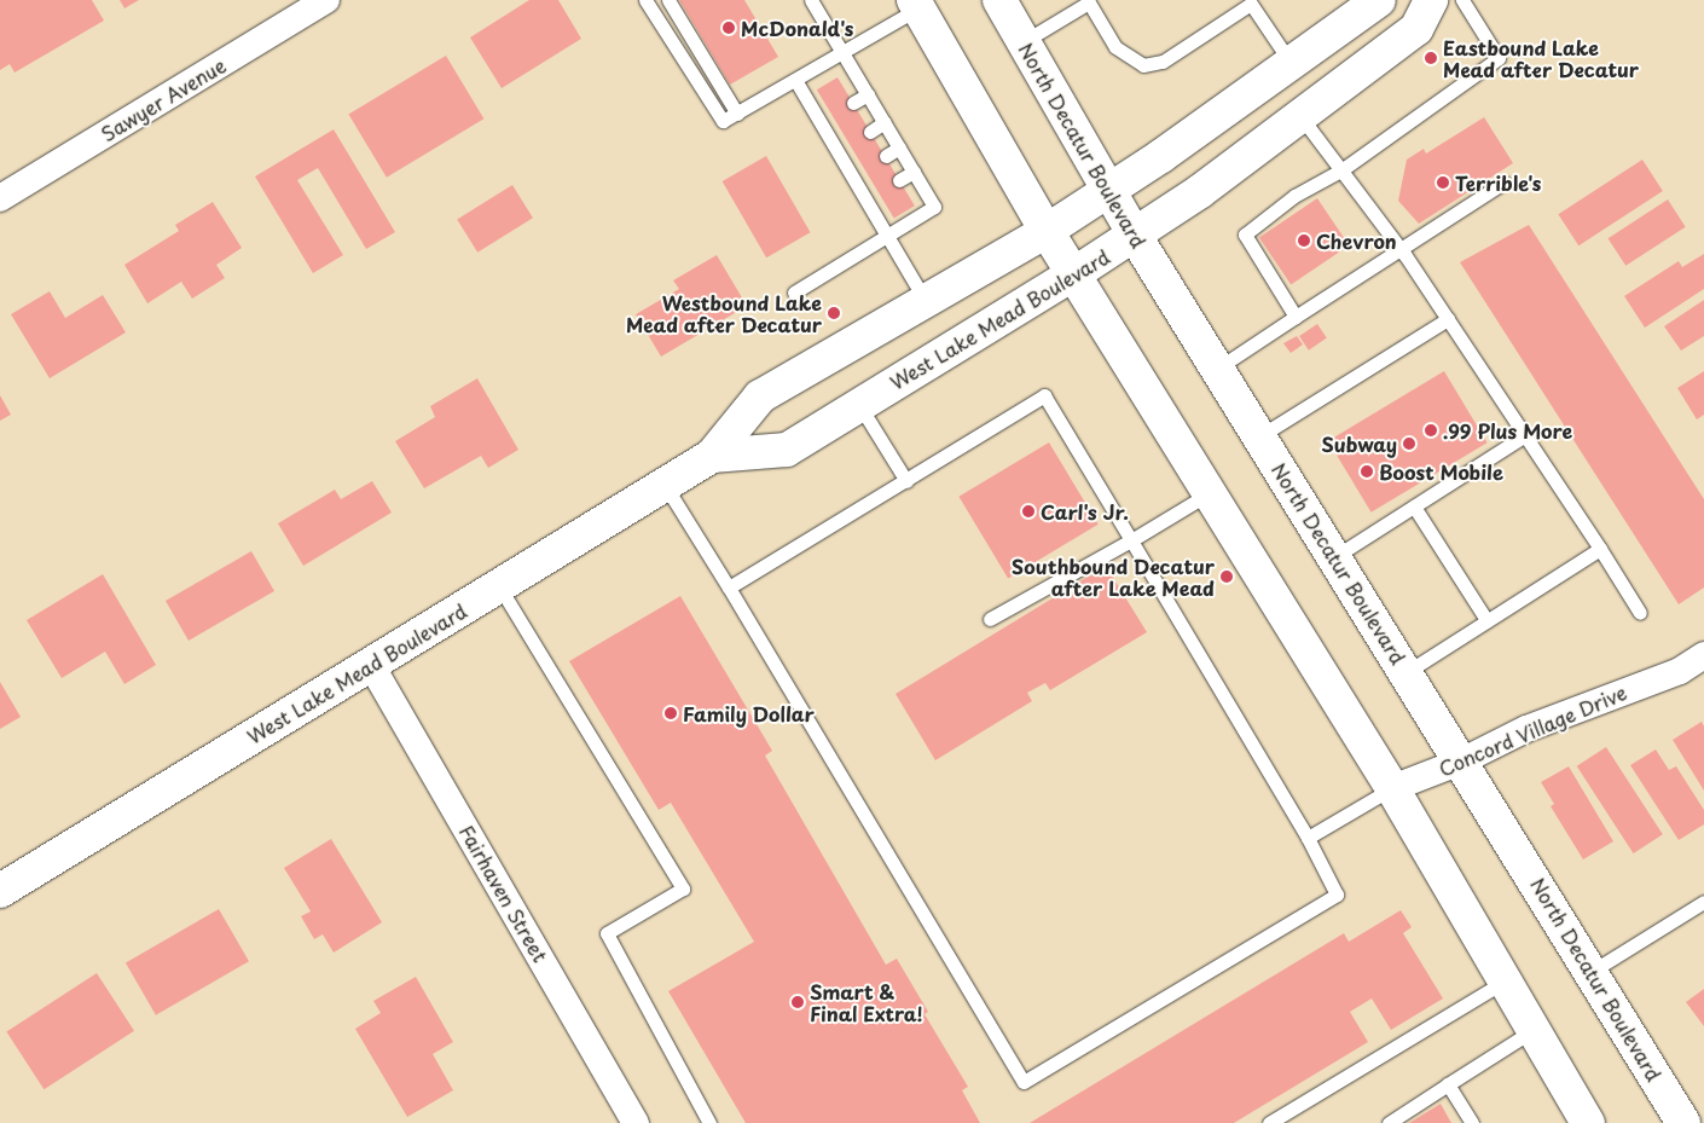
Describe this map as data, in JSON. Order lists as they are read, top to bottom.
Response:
{
  "streets": {
    "main road": ["North Decatur Boulevard", "West Lake Mead Boulevard"],
    "street": ["Sawyer Avenue", "Concord Village Drive", "Fairhaven Street"]
  },
  "crossings": [
    ["North Decatur Boulevard", "West Lake Mead Boulevard"],
    ["North Decatur Boulevard", "Concord Village Drive"],
    ["West Lake Mead Boulevard", "Fairhaven Street"]
  ],
  "places": [
    "McDonald's",
    "Eastbound Lake Mead after Decatur",
    "Terrible's",
    "Chevron",
    "Westbound Lake Mead after Decatur",
    ".99 Plus More",
    "Subway",
    "Boost Mobile",
    "Carl's Jr.",
    "Southbound Decatur after Lake Mead",
    "Family Dollar",
    "Smart & Final Extra!"
  ]
}
